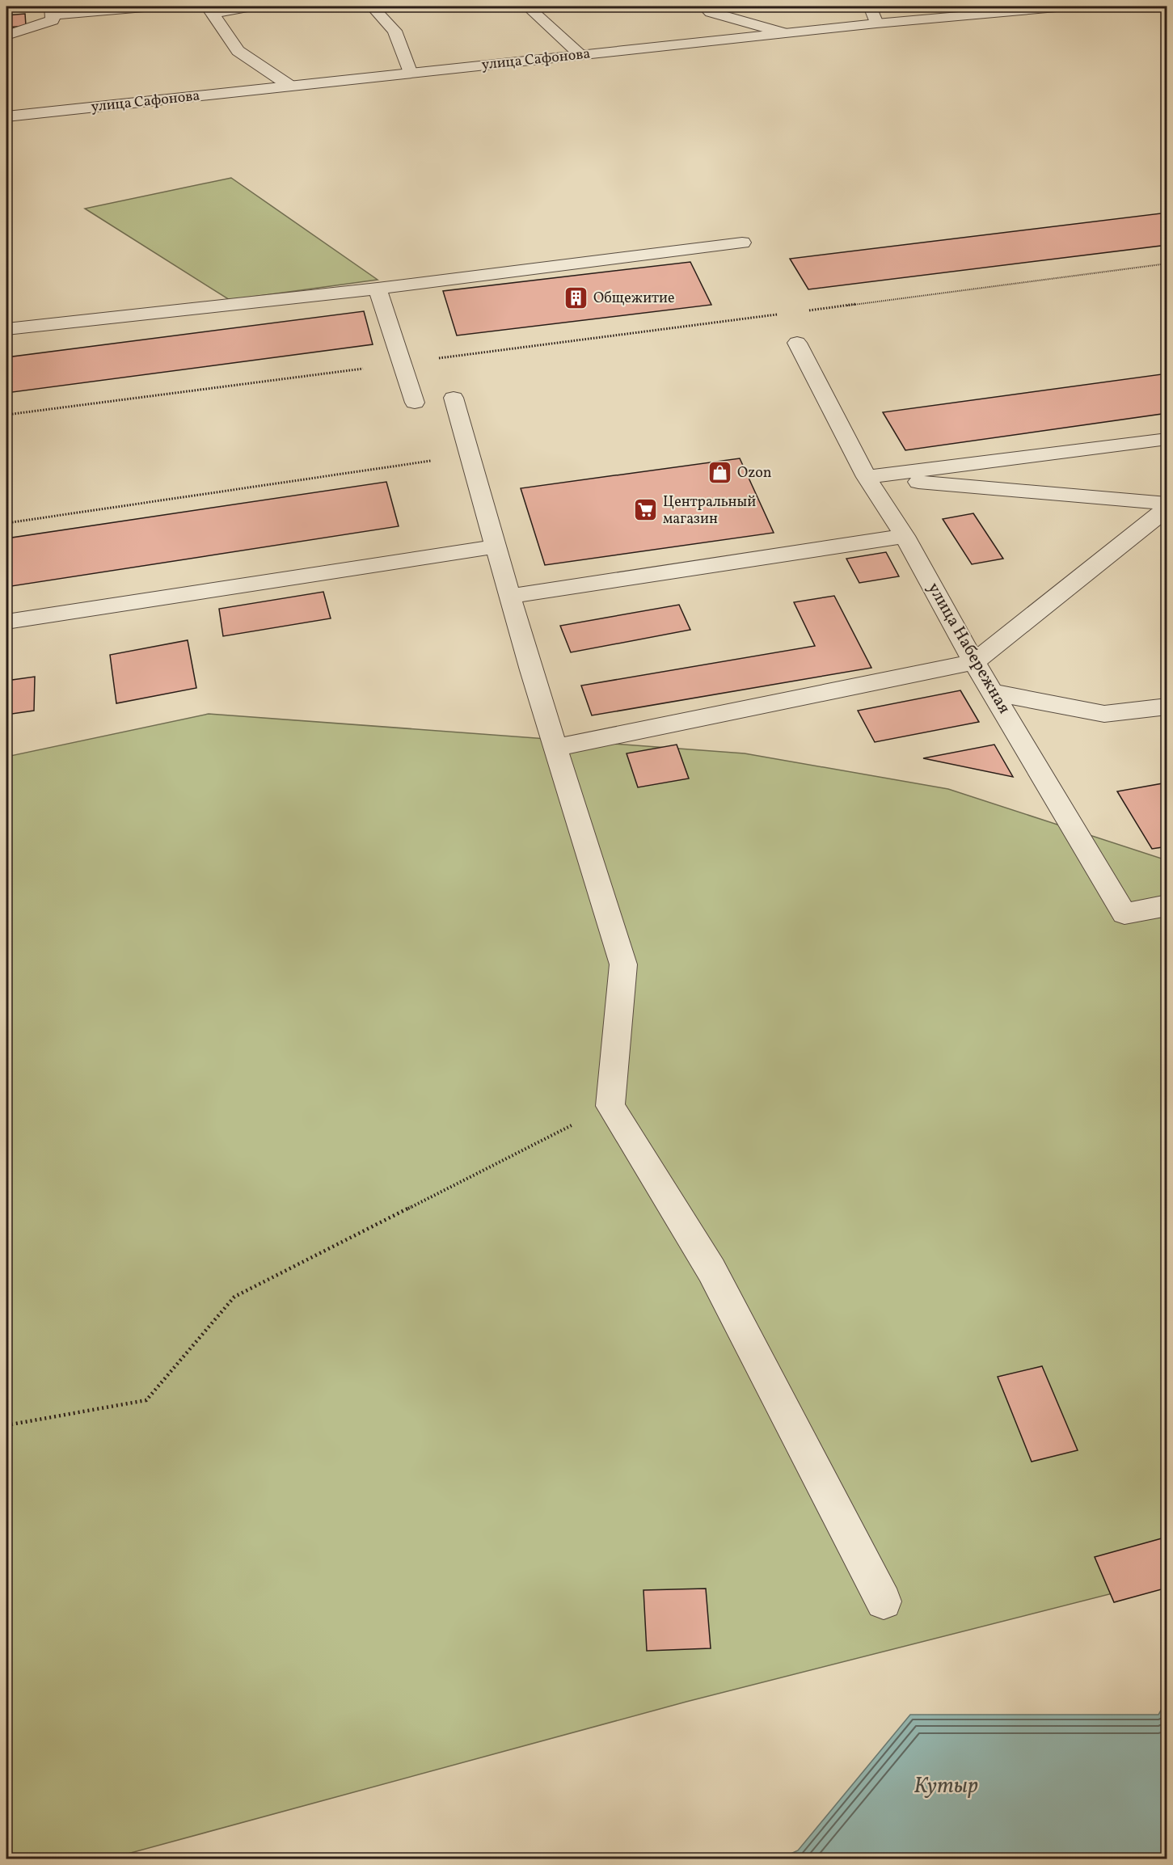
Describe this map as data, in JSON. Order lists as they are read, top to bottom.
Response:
{
  "streets": {
    "street": ["улица Сафонова", "улица Набережная"]
  },
  "water": ["Кутыр"],
  "places": {
    "building": ["Общежитие"],
    "shop": ["Ozon"],
    "supermarket": ["Центральный магазин"]
  }
}
